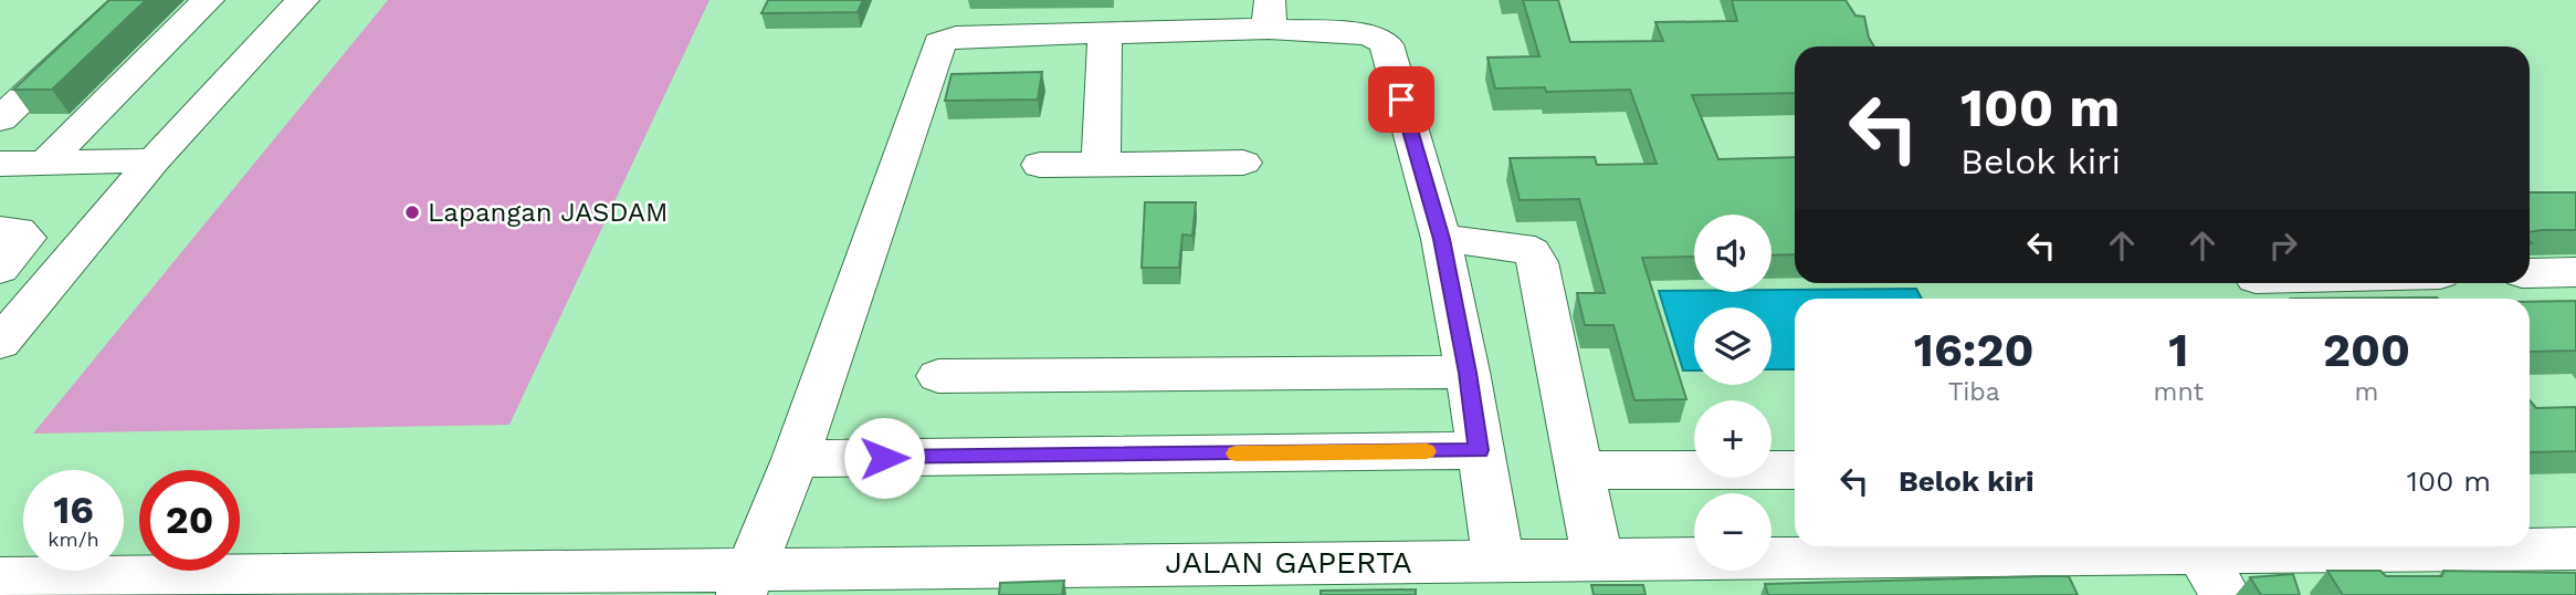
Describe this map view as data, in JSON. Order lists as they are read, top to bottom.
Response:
{
  "streets": {
    "street": ["JALAN GAPERTA"]
  },
  "places": ["Lapangan JASDAM"],
  "page": {
    "turn": ["100 m", "Belok kiri"],
    "map_buttons": ["+", "−"],
    "eta": [
      "16:20",
      "Tiba",
      "1",
      "mnt",
      "200",
      "m"
    ],
    "list": [
      {
        "name": "Belok kiri",
        "value": "100 m"
      }
    ],
    "speed": "16 km/h",
    "limit": "20"
  }
}
